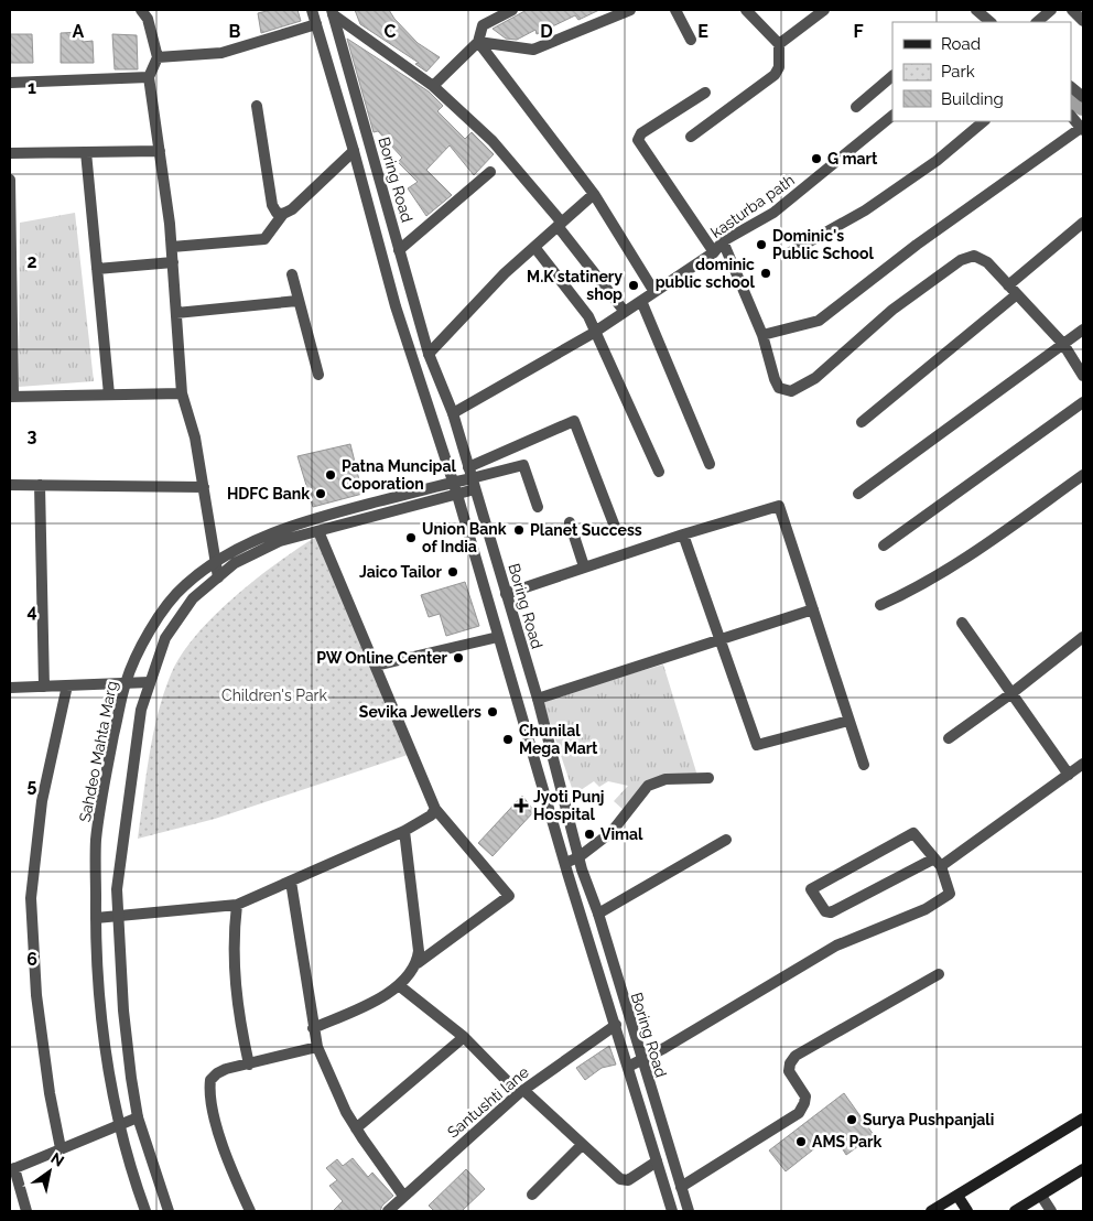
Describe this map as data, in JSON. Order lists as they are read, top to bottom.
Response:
{
  "streets": {
    "street": [
      "Boring Road",
      "kasturba path",
      "Sahdeo Mahta Marg",
      "Santushti lane"
    ]
  },
  "crossings": [
    ["Boring Road", "kasturba path"],
    ["Boring Road", "Sahdeo Mahta Marg"]
  ],
  "parks": ["Children's Park"],
  "places": {
    "other": [
      "G mart",
      "Dominic's Public School",
      "dominic public school",
      "M.K statinery shop",
      "Patna Muncipal Coporation",
      "HDFC Bank",
      "Planet Success",
      "Union Bank of India",
      "Jaico Tailor",
      "PW Online Center",
      "Sevika Jewellers",
      "Chunilal Mega Mart",
      "Vimal",
      "Surya Pushpanjali",
      "AMS Park"
    ],
    "health": ["Jyoti Punj Hospital"]
  },
  "legend": ["Road", "Park", "Building"],
  "north": "top right",
  "grid": {
    "columns": [
      "A",
      "B",
      "C",
      "D",
      "E",
      "F"
    ],
    "rows": [
      "1",
      "2",
      "3",
      "4",
      "5",
      "6"
    ]
  }
}
